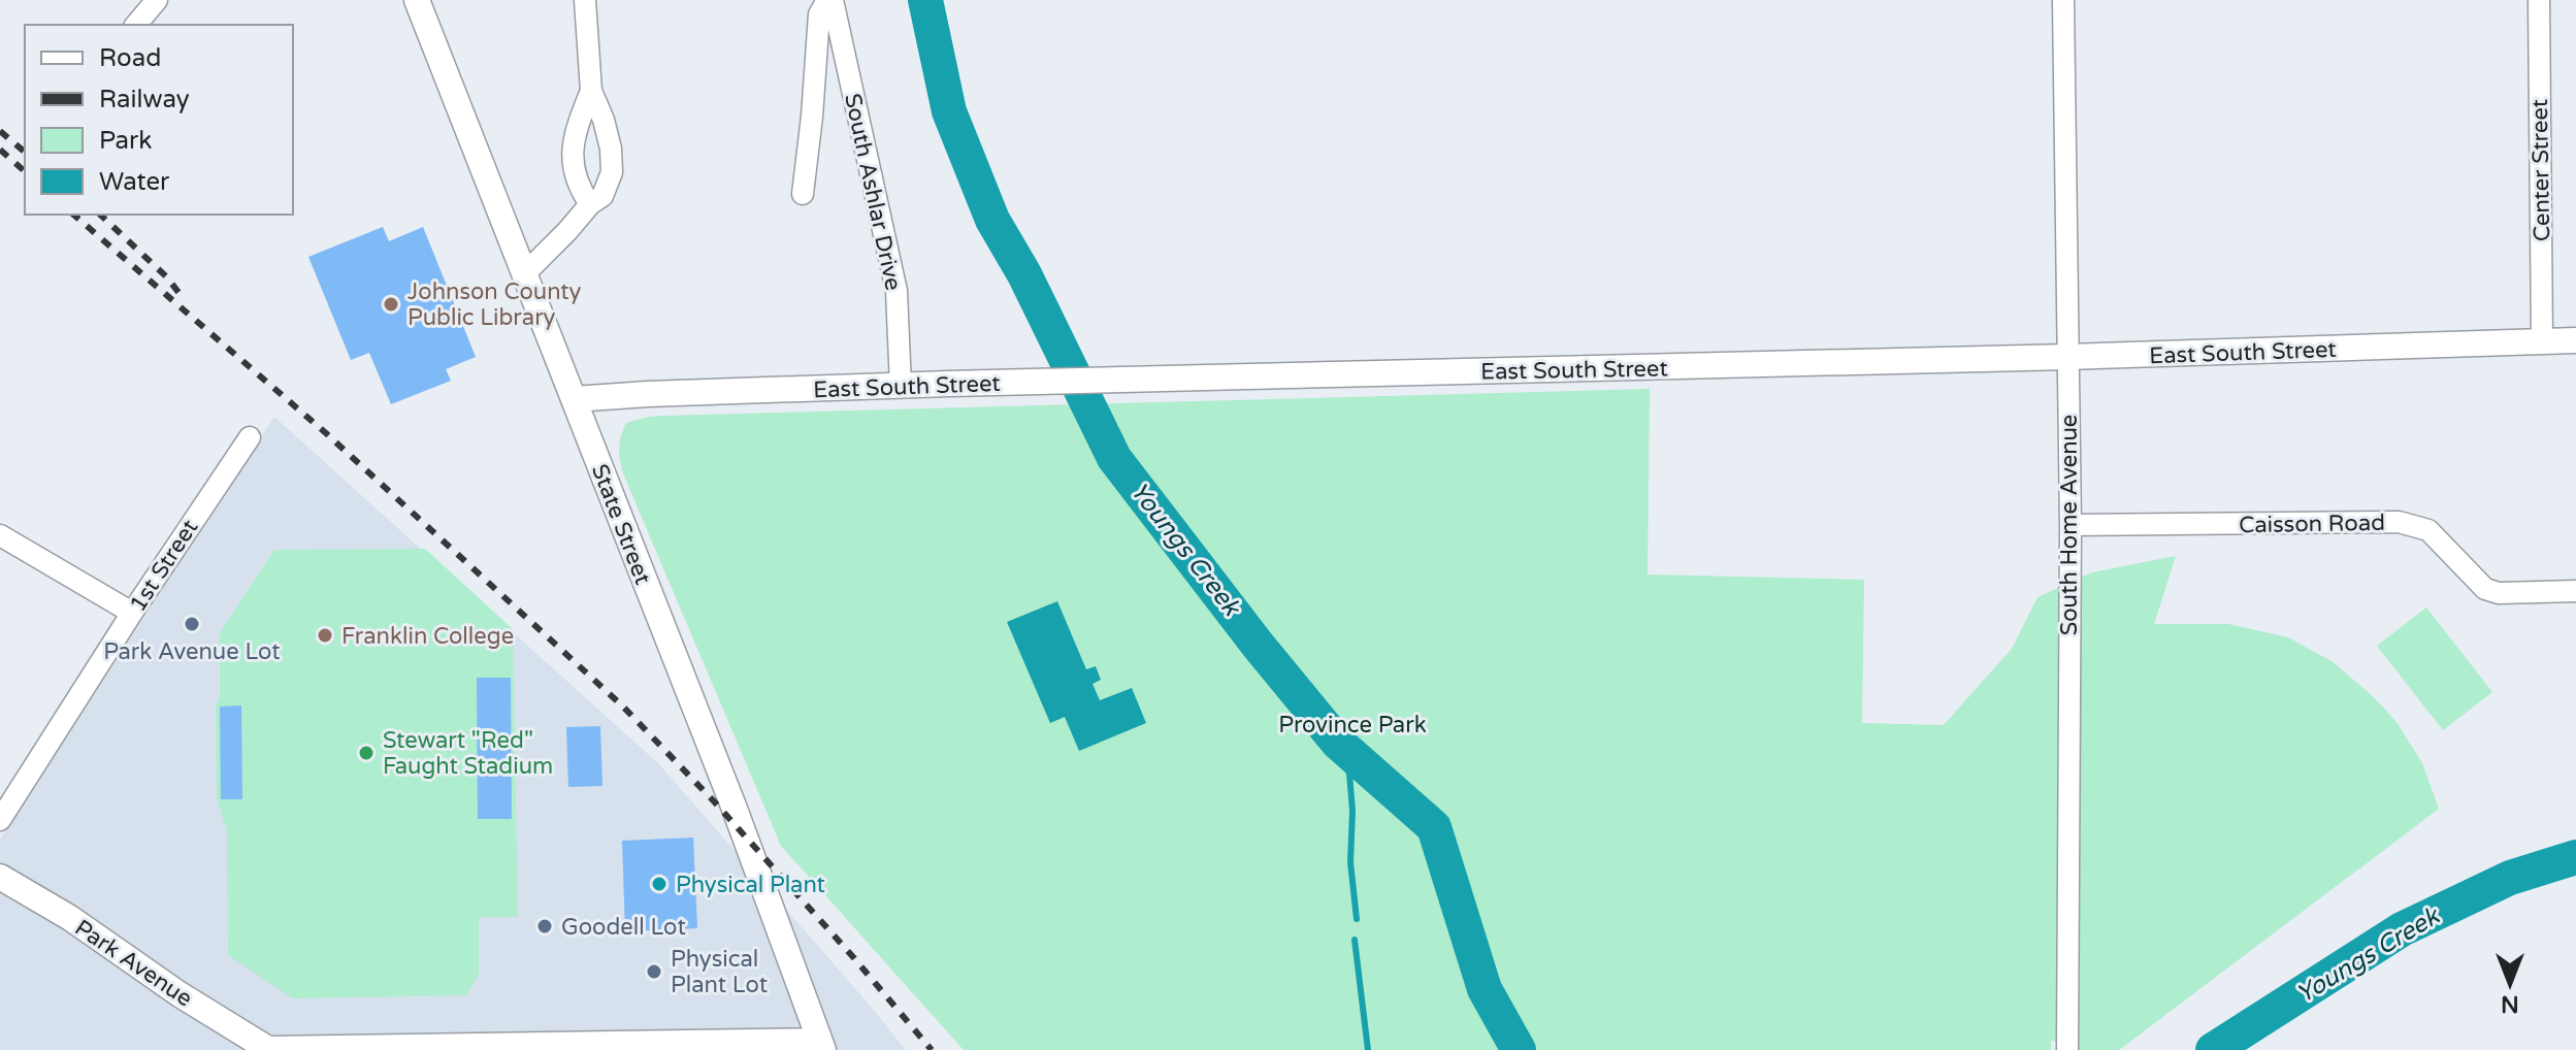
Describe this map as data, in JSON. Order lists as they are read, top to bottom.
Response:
{
  "streets": {
    "street": [
      "Center Street",
      "South Ashlar Drive",
      "East South Street",
      "Caisson Road",
      "State Street",
      "South Home Avenue",
      "1st Street",
      "Park Avenue"
    ]
  },
  "crossings": [
    ["Center Street", "East South Street"],
    ["South Ashlar Drive", "East South Street"],
    ["East South Street", "State Street"],
    ["East South Street", "South Home Avenue"],
    ["Caisson Road", "South Home Avenue"]
  ],
  "water": ["Youngs Creek"],
  "parks": ["Province Park"],
  "places": [
    "Johnson County Public Library",
    "Park Avenue Lot",
    "Franklin College",
    "Stewart \"Red\" Faught Stadium",
    "Physical Plant",
    "Goodell Lot",
    "Physical Plant Lot"
  ],
  "legend": [
    "Road",
    "Railway",
    "Park",
    "Water"
  ],
  "north": "bottom"
}
